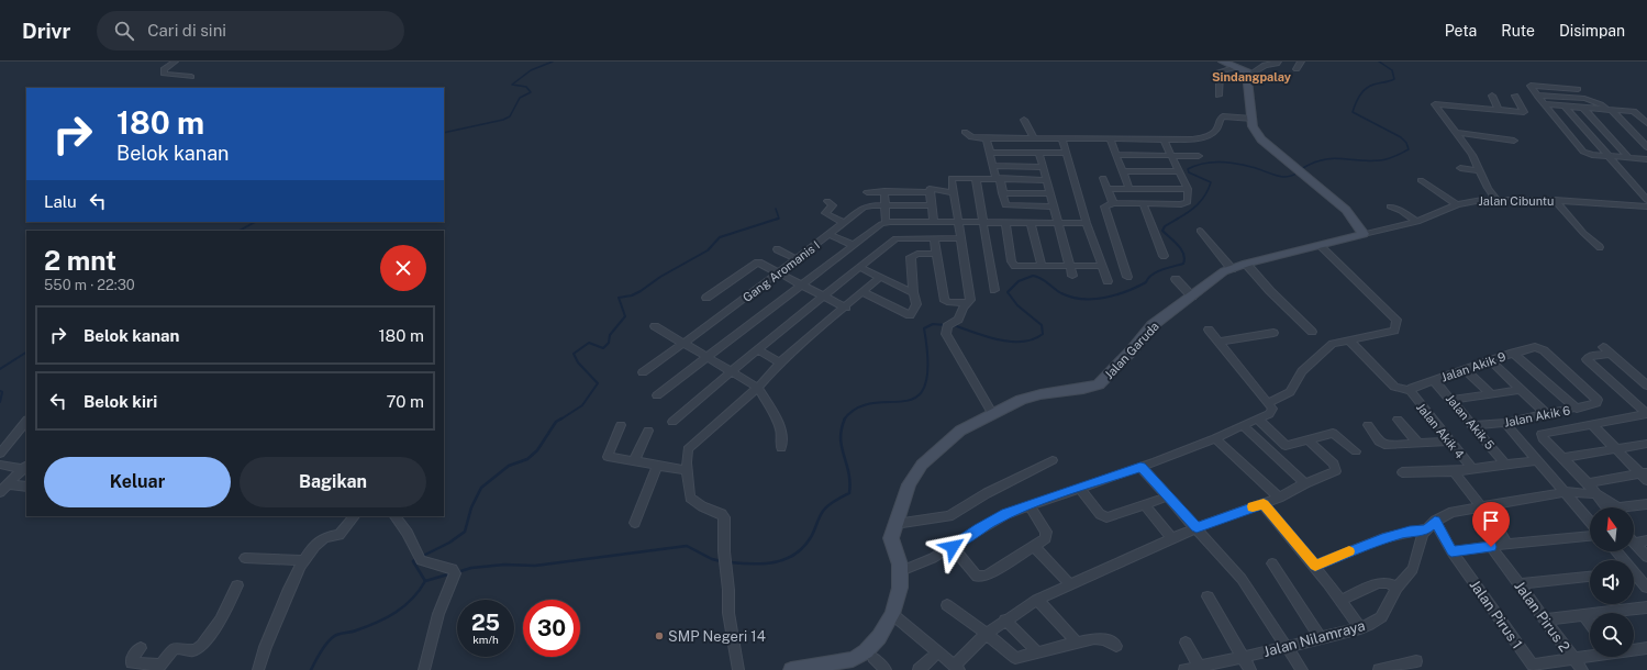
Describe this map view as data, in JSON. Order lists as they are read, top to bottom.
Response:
{
  "streets": {
    "street": [
      "Jalan Cibuntu",
      "Gang Aromanis I",
      "Jalan Garuda",
      "Jalan Akik 9",
      "Jalan Akik 6",
      "Jalan Akik 5",
      "Jalan Akik 4",
      "Jalan Pirus 1",
      "Jalan Pirus 2",
      "Jalan Nilamraya"
    ]
  },
  "crossings": [
    ["Jalan Cibuntu", "Jalan Garuda"],
    ["Jalan Akik 9", "Jalan Akik 6"],
    ["Jalan Akik 9", "Jalan Akik 5"],
    ["Jalan Akik 9", "Jalan Akik 4"],
    ["Jalan Akik 6", "Jalan Akik 5"],
    ["Jalan Pirus 1", "Jalan Pirus 2"],
    ["Jalan Pirus 1", "Jalan Nilamraya"]
  ],
  "districts": ["Sindangpalay"],
  "places": ["SMP Negeri 14"],
  "north": "top",
  "page": {
    "header": "Drivr",
    "search": "Cari di sini",
    "nav": ["Peta", "Rute", "Disimpan"],
    "turn": ["180 m", "Belok kanan"],
    "then": "Lalu",
    "heading": ["2 mnt", "550 m · 22:30"],
    "list": [
      {
        "name": "Belok kanan",
        "value": "180 m"
      },
      {
        "name": "Belok kiri",
        "value": "70 m"
      }
    ],
    "buttons": ["Keluar", "Bagikan"],
    "speed": "25 km/h",
    "limit": "30"
  }
}
